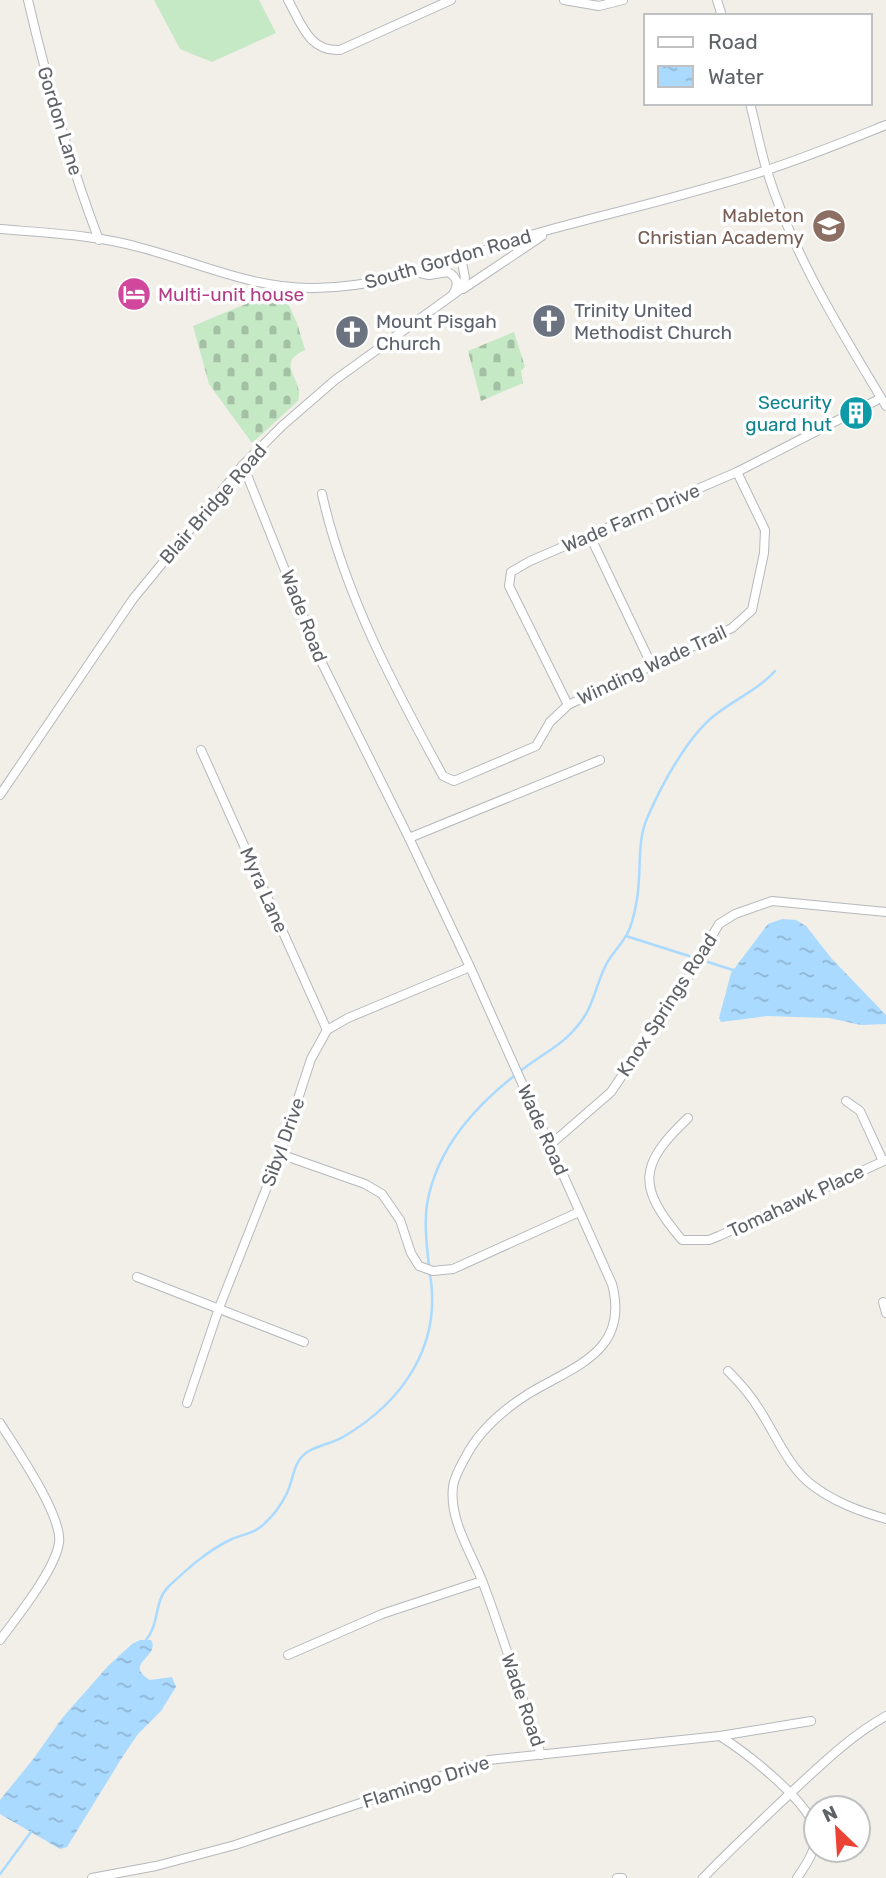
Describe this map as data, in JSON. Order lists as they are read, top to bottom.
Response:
{
  "streets": {
    "street": [
      "Gordon Lane",
      "South Gordon Road",
      "Blair Bridge Road",
      "Wade Farm Drive",
      "Wade Road",
      "Winding Wade Trail",
      "Myra Lane",
      "Knox Springs Road",
      "Sibyl Drive",
      "Tomahawk Place",
      "Flamingo Drive"
    ]
  },
  "crossings": [
    ["Gordon Lane", "South Gordon Road"],
    ["South Gordon Road", "Blair Bridge Road"],
    ["Blair Bridge Road", "Wade Road"],
    ["Wade Farm Drive", "Winding Wade Trail"],
    ["Wade Road", "Knox Springs Road"],
    ["Wade Road", "Flamingo Drive"],
    ["Myra Lane", "Sibyl Drive"]
  ],
  "places": {
    "school or university": ["Mableton Christian Academy"],
    "hotel": ["Multi-unit house"],
    "church": ["Trinity United Methodist Church", "Mount Pisgah Church"],
    "building": ["Security guard hut"]
  },
  "legend": ["Road", "Water"],
  "north": "top left"
}
